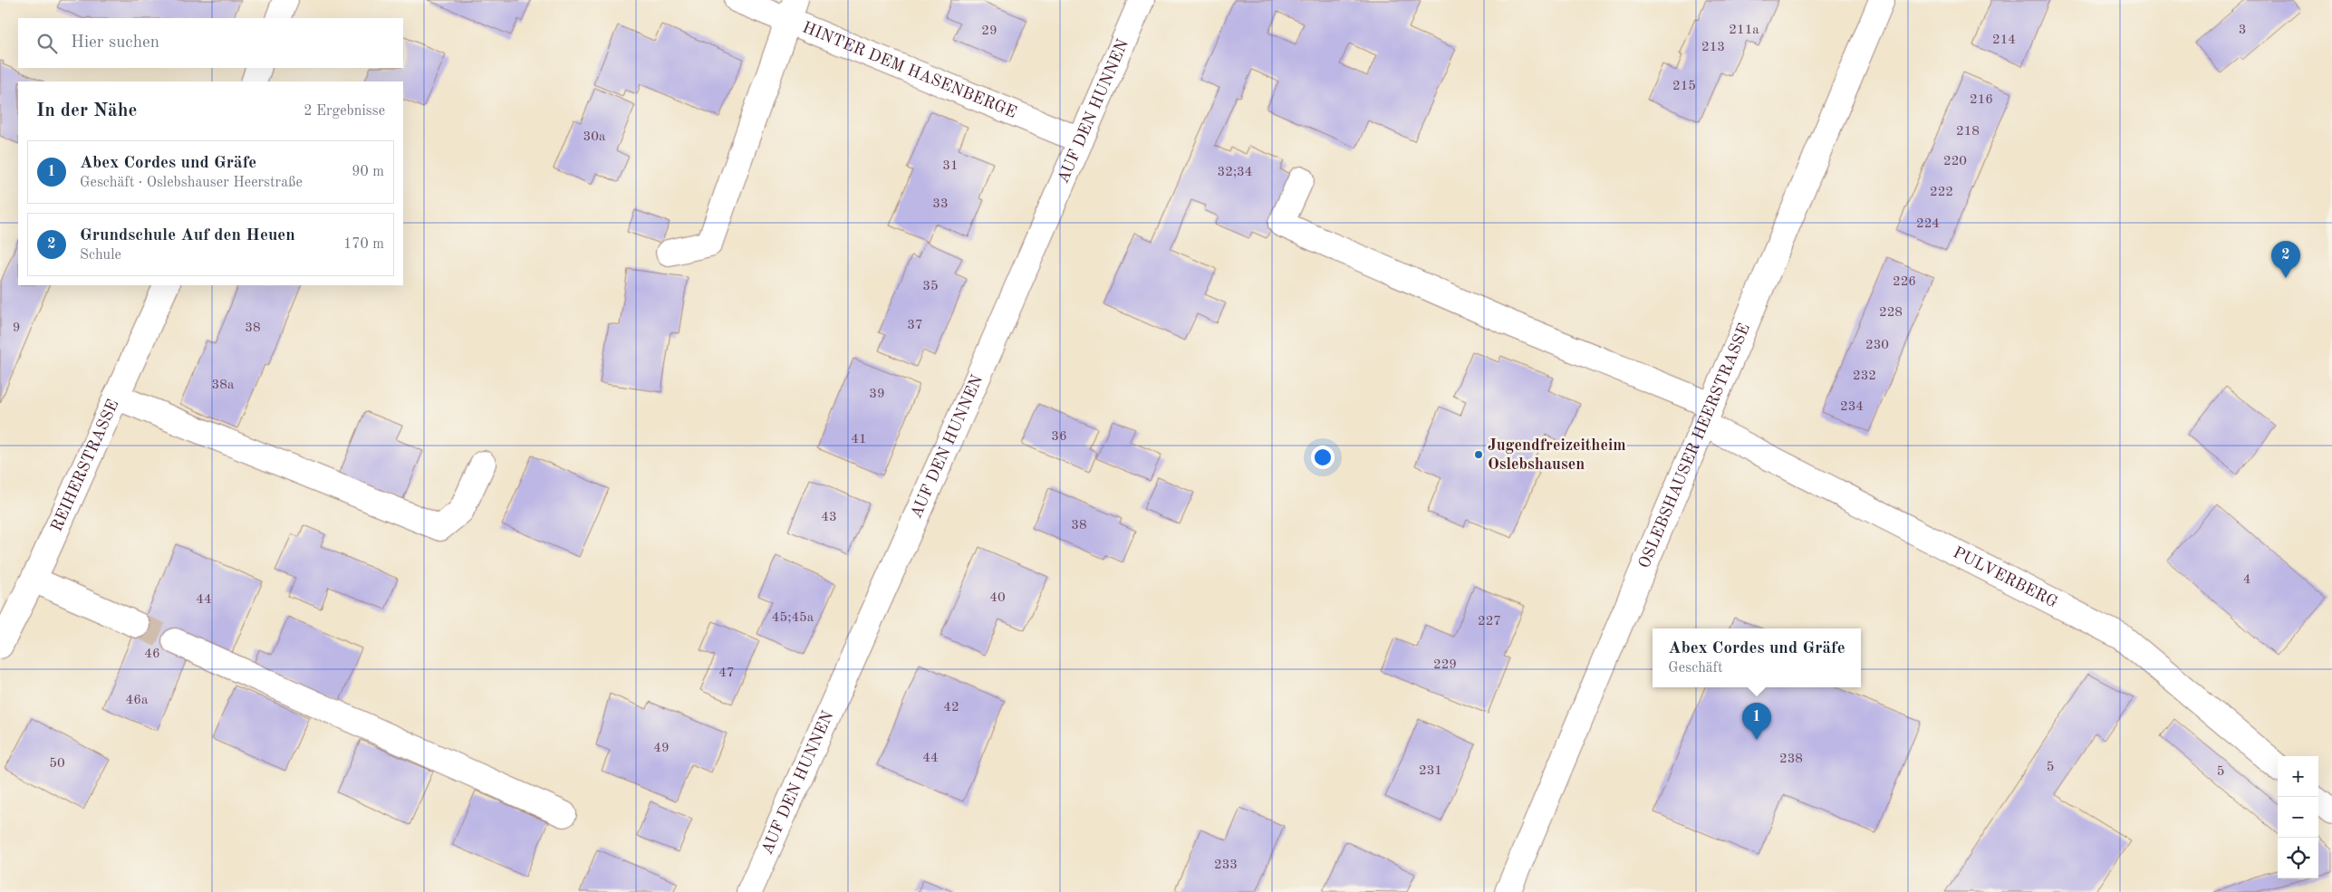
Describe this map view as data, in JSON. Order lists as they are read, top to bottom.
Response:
{
  "streets": {
    "street": [
      "HINTER DEM HASENBERGE",
      "AUF DEN HUNNEN",
      "OSLEBSHAUSER HEERSTRASSE",
      "REIHERSTRASSE",
      "PULVERBERG"
    ]
  },
  "crossings": [
    ["HINTER DEM HASENBERGE", "AUF DEN HUNNEN"],
    ["OSLEBSHAUSER HEERSTRASSE", "PULVERBERG"]
  ],
  "places": ["Jugendfreizeitheim Oslebshausen"],
  "house_numbers": [
    "211a",
    "3",
    "29",
    "214",
    "213",
    "215",
    "216",
    "218",
    "30a",
    "220",
    "31",
    "32;34",
    "222",
    "33",
    "224",
    "226",
    "35",
    "228",
    "37",
    "9",
    "38",
    "230",
    "232",
    "38a",
    "39",
    "234",
    "36",
    "41",
    "43",
    "38",
    "4",
    "40",
    "44",
    "45;45a",
    "227",
    "46",
    "229",
    "47",
    "46a",
    "42",
    "49",
    "44",
    "238",
    "50",
    "5",
    "231",
    "5",
    "233"
  ],
  "page": {
    "search": "Hier suchen",
    "heading": ["In der Nähe", "2 Ergebnisse"],
    "list": [
      {
        "mark": "1",
        "name": "Abex Cordes und Gräfe",
        "note": "Geschäft · Oslebshauser Heerstraße",
        "value": "90 m"
      },
      {
        "mark": "2",
        "name": "Grundschule Auf den Heuen",
        "note": "Schule",
        "value": "170 m"
      }
    ],
    "pins": ["2", "1"],
    "popup": ["Abex Cordes und Gräfe", "Geschäft"],
    "map_buttons": ["+", "−"]
  }
}
